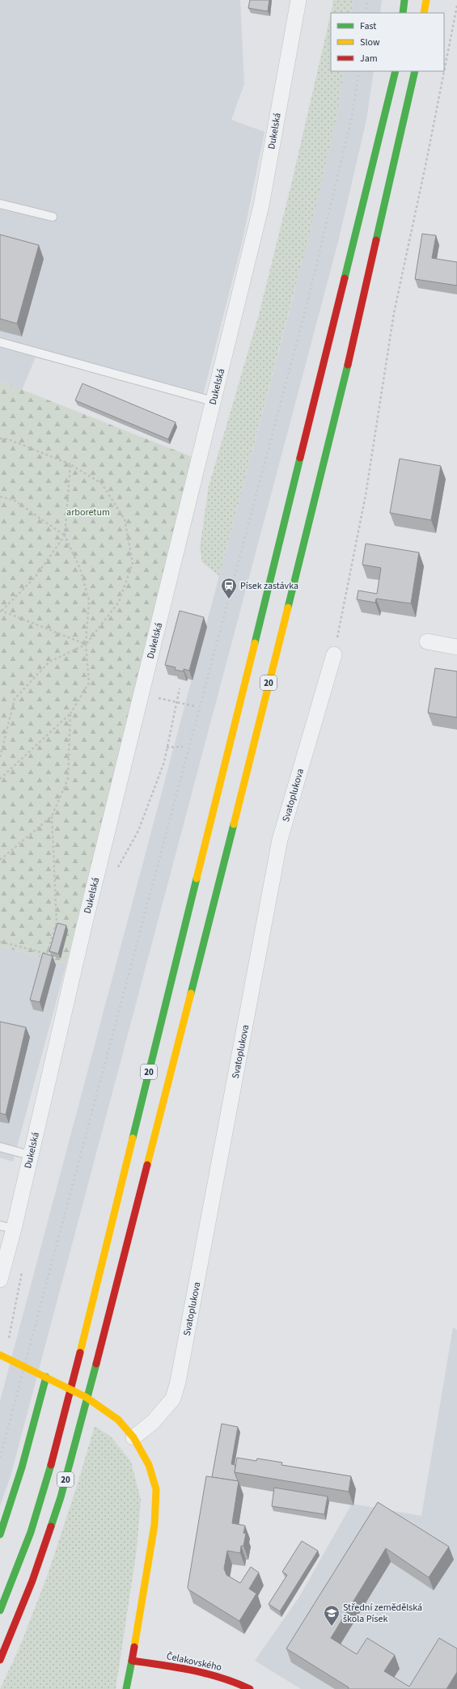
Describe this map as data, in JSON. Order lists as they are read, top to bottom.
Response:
{
  "streets": {
    "main road": ["20", "Čelakovského"],
    "street": ["Dukelská", "Svatoplukova"]
  },
  "parks": ["arboretum"],
  "places": {
    "station": ["Písek zastávka"],
    "school or university": ["Střední zemědělská škola Písek"]
  },
  "legend": ["Fast", "Slow", "Jam"]
}
